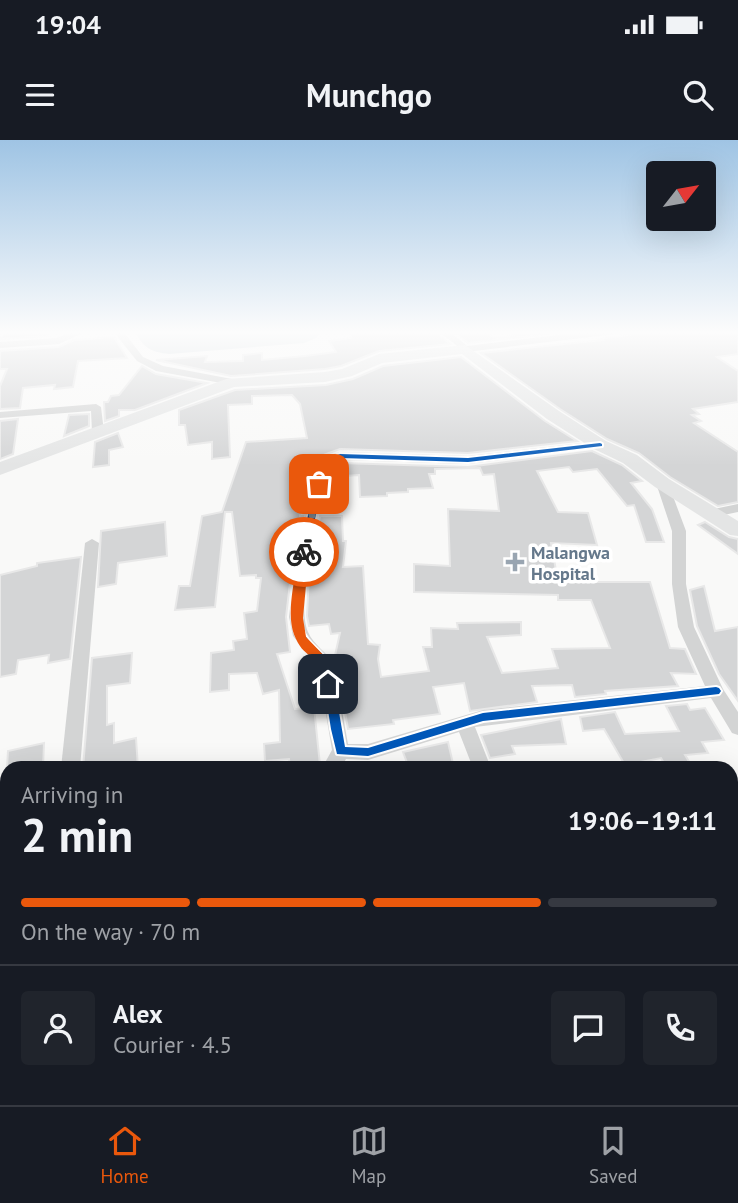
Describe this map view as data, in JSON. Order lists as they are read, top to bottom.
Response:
{
  "places": {
    "health": ["Malangwa Hospital"]
  },
  "north": "top right",
  "page": {
    "status": "19:04",
    "header": "Munchgo",
    "heading": ["2 min", "Arriving in", "19:06–19:11"],
    "panel": ["Alex", "Courier · 4.5"],
    "bar": "On the way · 70 m",
    "tabs": ["Home", "Map", "Saved"]
  }
}
